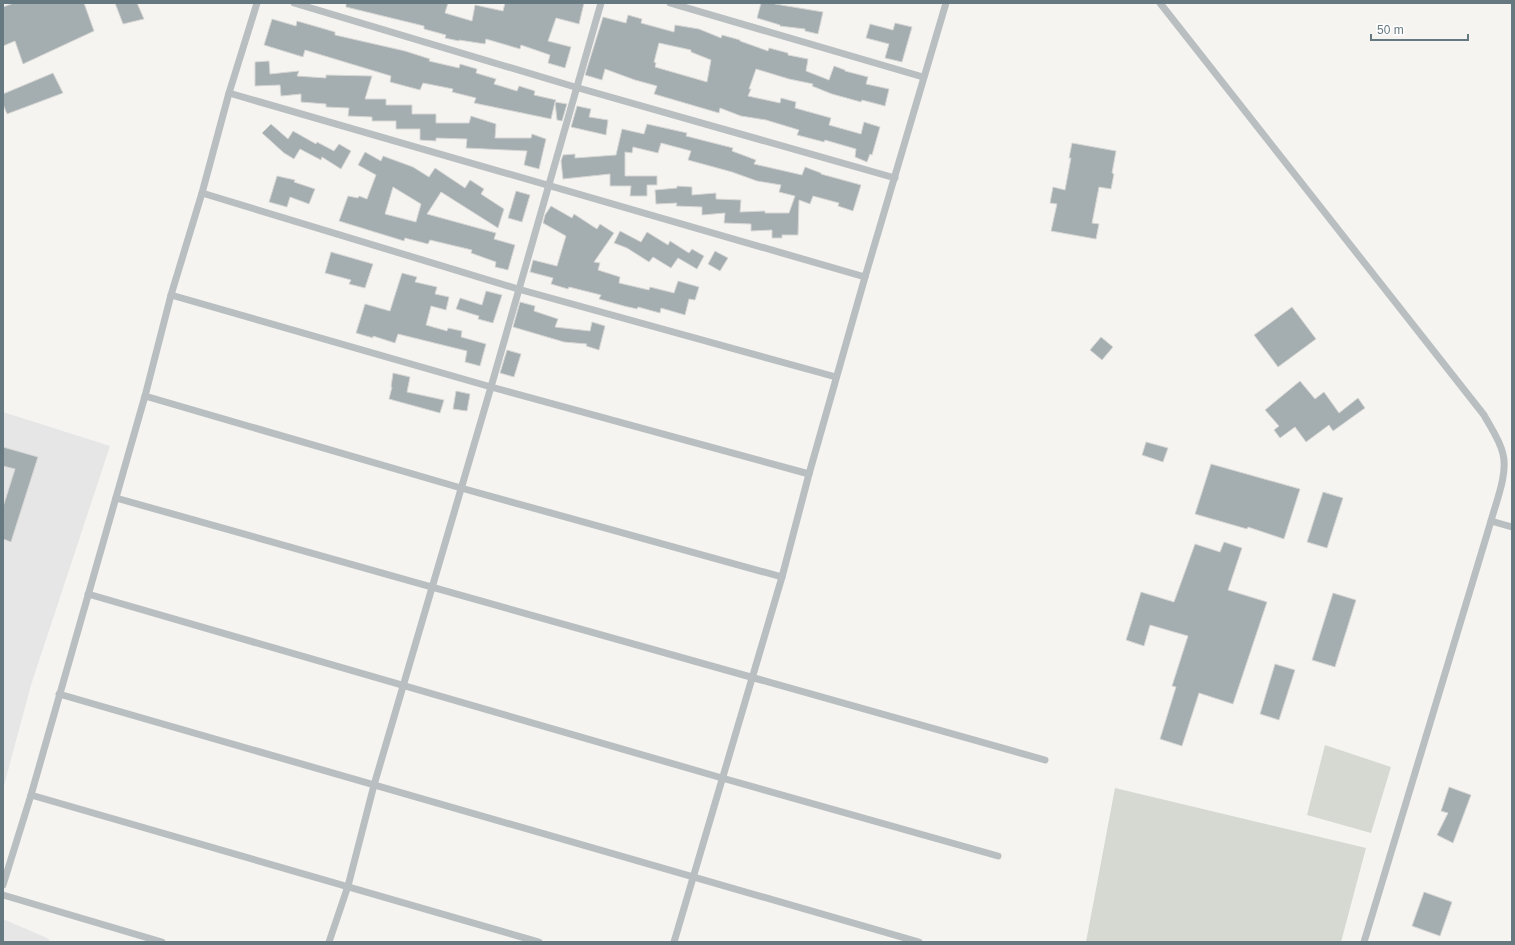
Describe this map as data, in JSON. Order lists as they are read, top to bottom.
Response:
{
  "scale_bar": "50 m"
}
